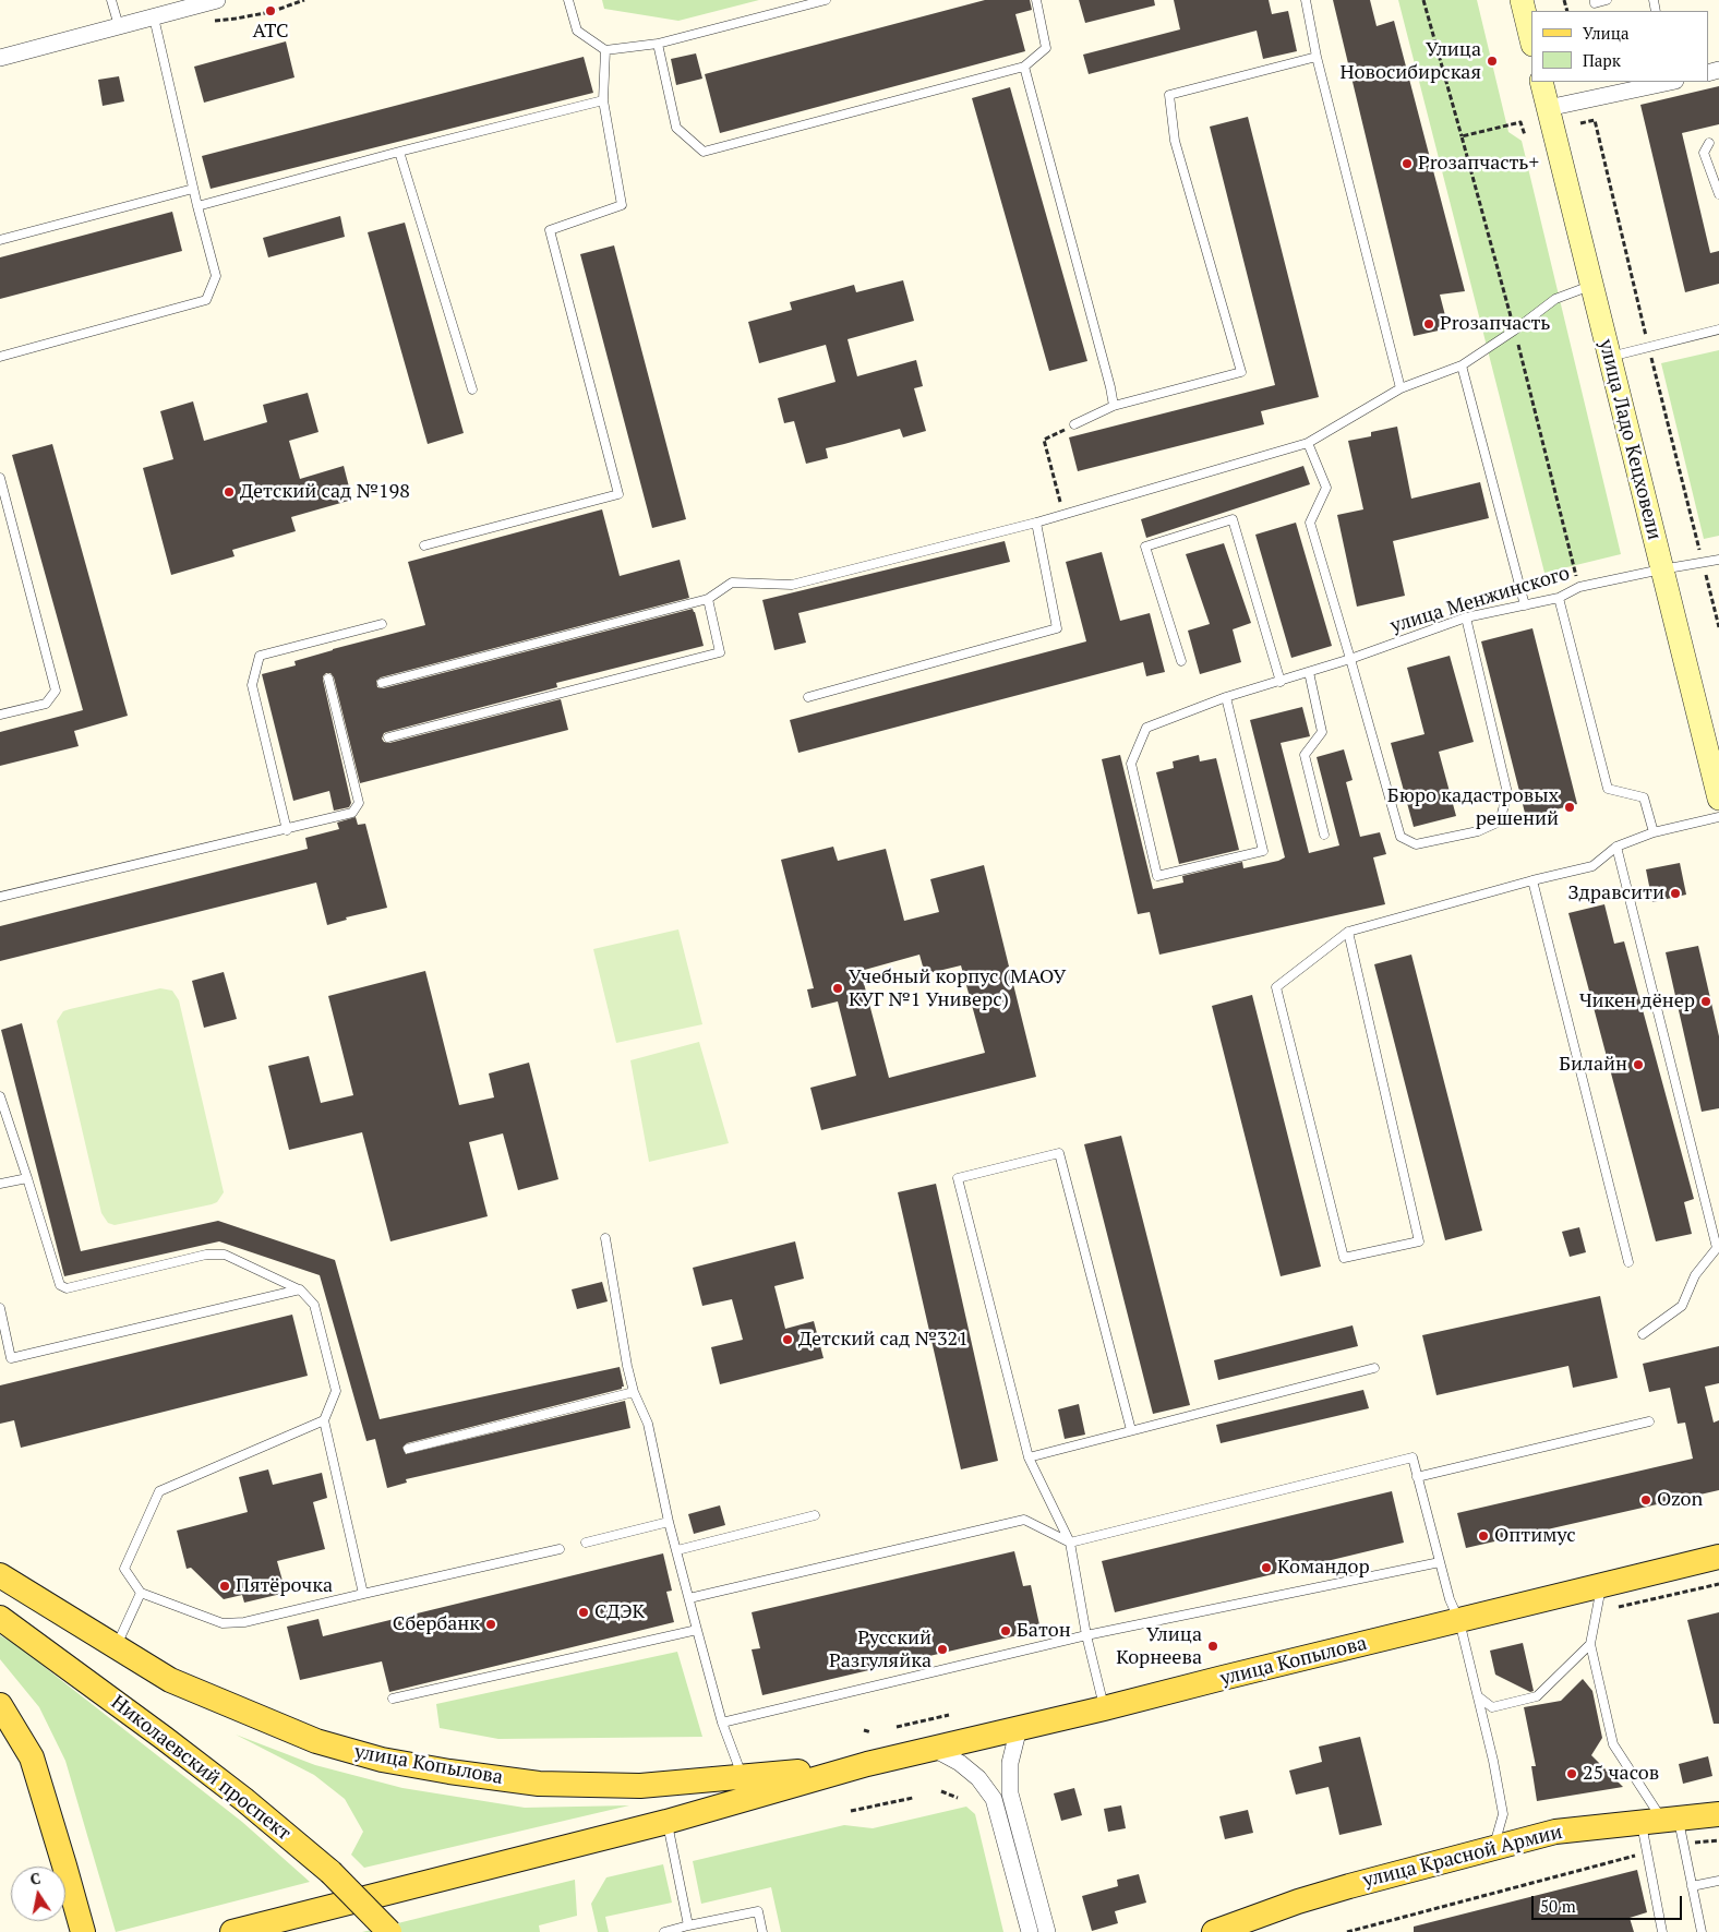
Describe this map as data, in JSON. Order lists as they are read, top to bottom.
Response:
{
  "streets": {
    "main road": [
      "улица Ладо Кецховели",
      "улица Копылова",
      "Николаевский проспект",
      "улица Красной Армии"
    ],
    "lane": ["улица Менжинского"]
  },
  "crossings": [
    ["улица Ладо Кецховели", "улица Менжинского"]
  ],
  "places": [
    "АТС",
    "Улица Новосибирская",
    "Proзапчасть+",
    "Proзапчасть",
    "Детский сад №198",
    "Бюро кадастровых решений",
    "Здравсити",
    "Учебный корпус (МАОУ КУГ №1 Универс)",
    "Чикен дёнер",
    "Билайн",
    "Детский сад №321",
    "Ozon",
    "Оптимус",
    "Командор",
    "Пятёрочка",
    "СДЭК",
    "Сбербанк",
    "Батон",
    "Улица Корнеева",
    "Русский Разгуляйка",
    "25 часов"
  ],
  "legend": ["Улица", "Парк"],
  "scale_bar": "50 m",
  "north": "top"
}
